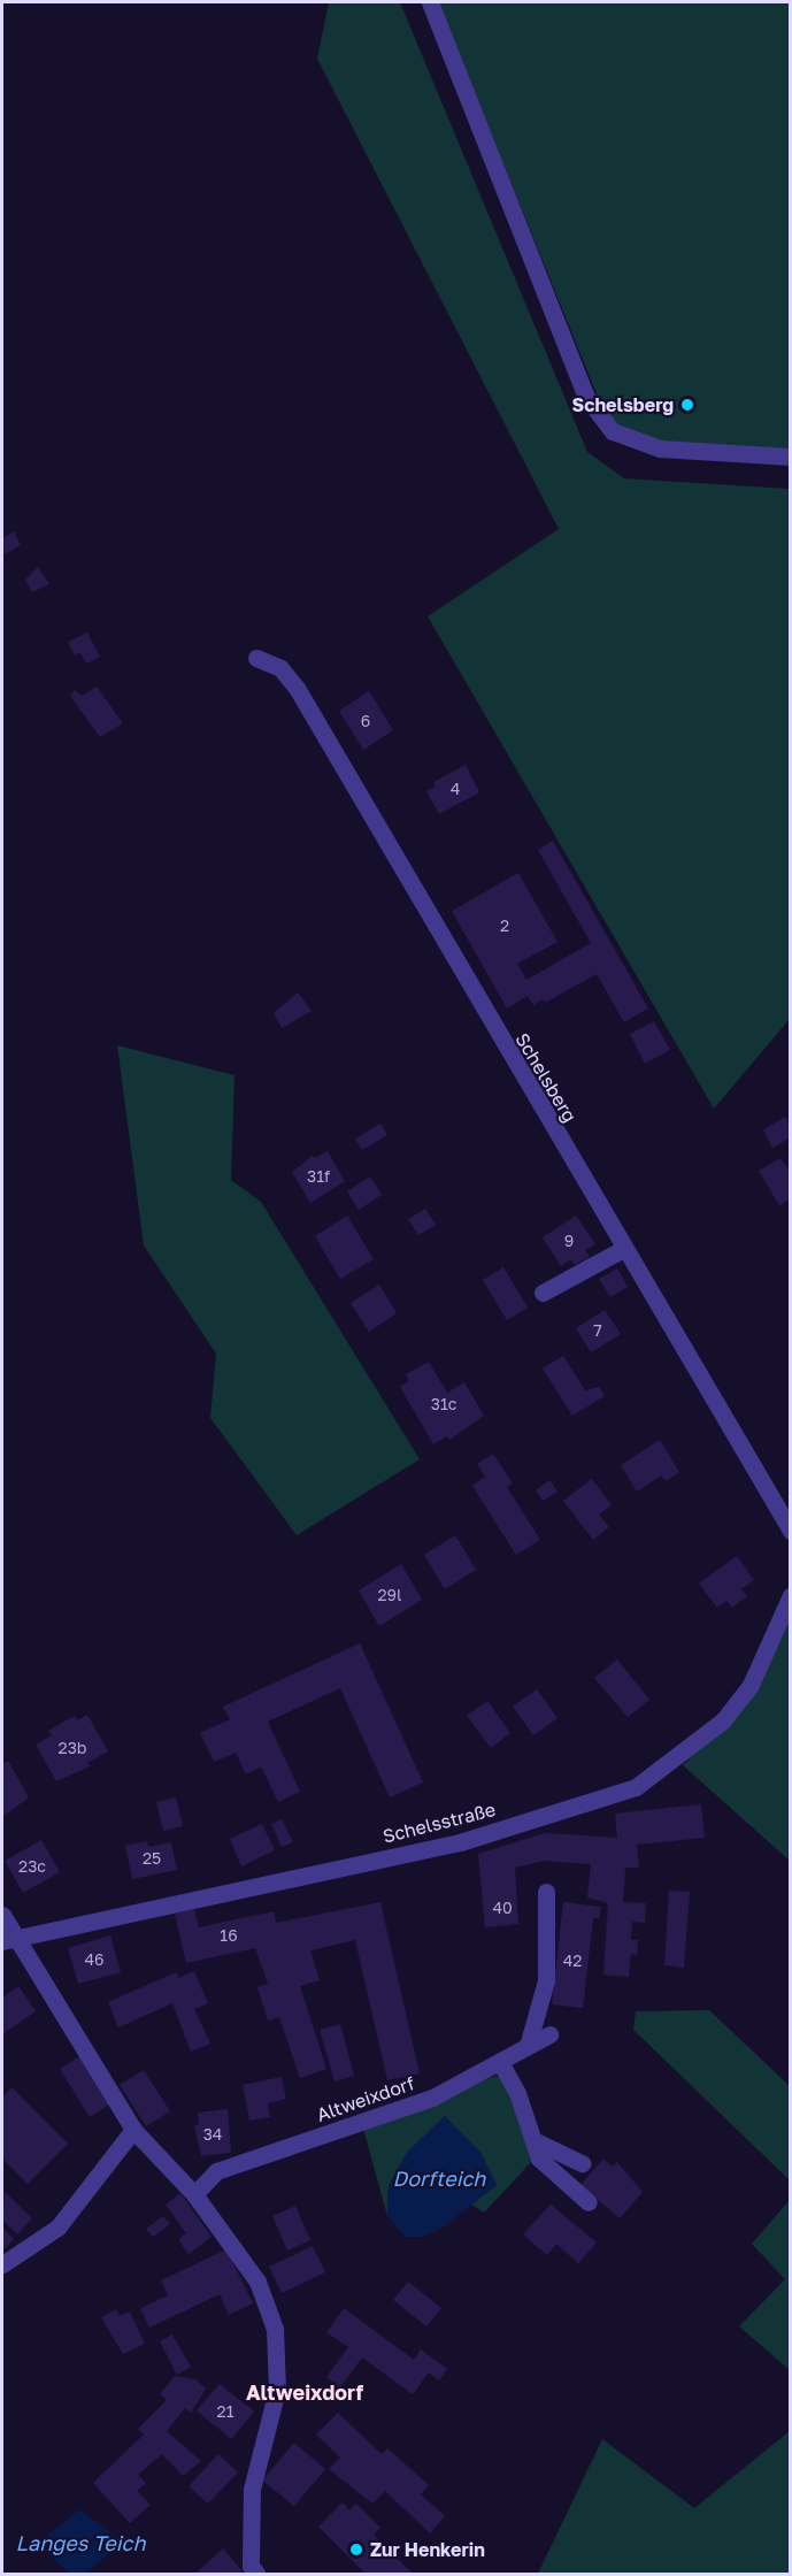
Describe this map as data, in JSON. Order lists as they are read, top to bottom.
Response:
{
  "streets": {
    "street": ["Schelsberg", "Schelsstraße", "Altweixdorf"]
  },
  "districts": ["Altweixdorf"],
  "water": ["Dorfteich", "Langes Teich"],
  "places": ["Schelsberg", "Zur Henkerin"],
  "house_numbers": [
    "6",
    "4",
    "2",
    "31f",
    "9",
    "7",
    "31c",
    "29l",
    "23b",
    "25",
    "23c",
    "40",
    "16",
    "46",
    "42",
    "34",
    "21"
  ]
}
